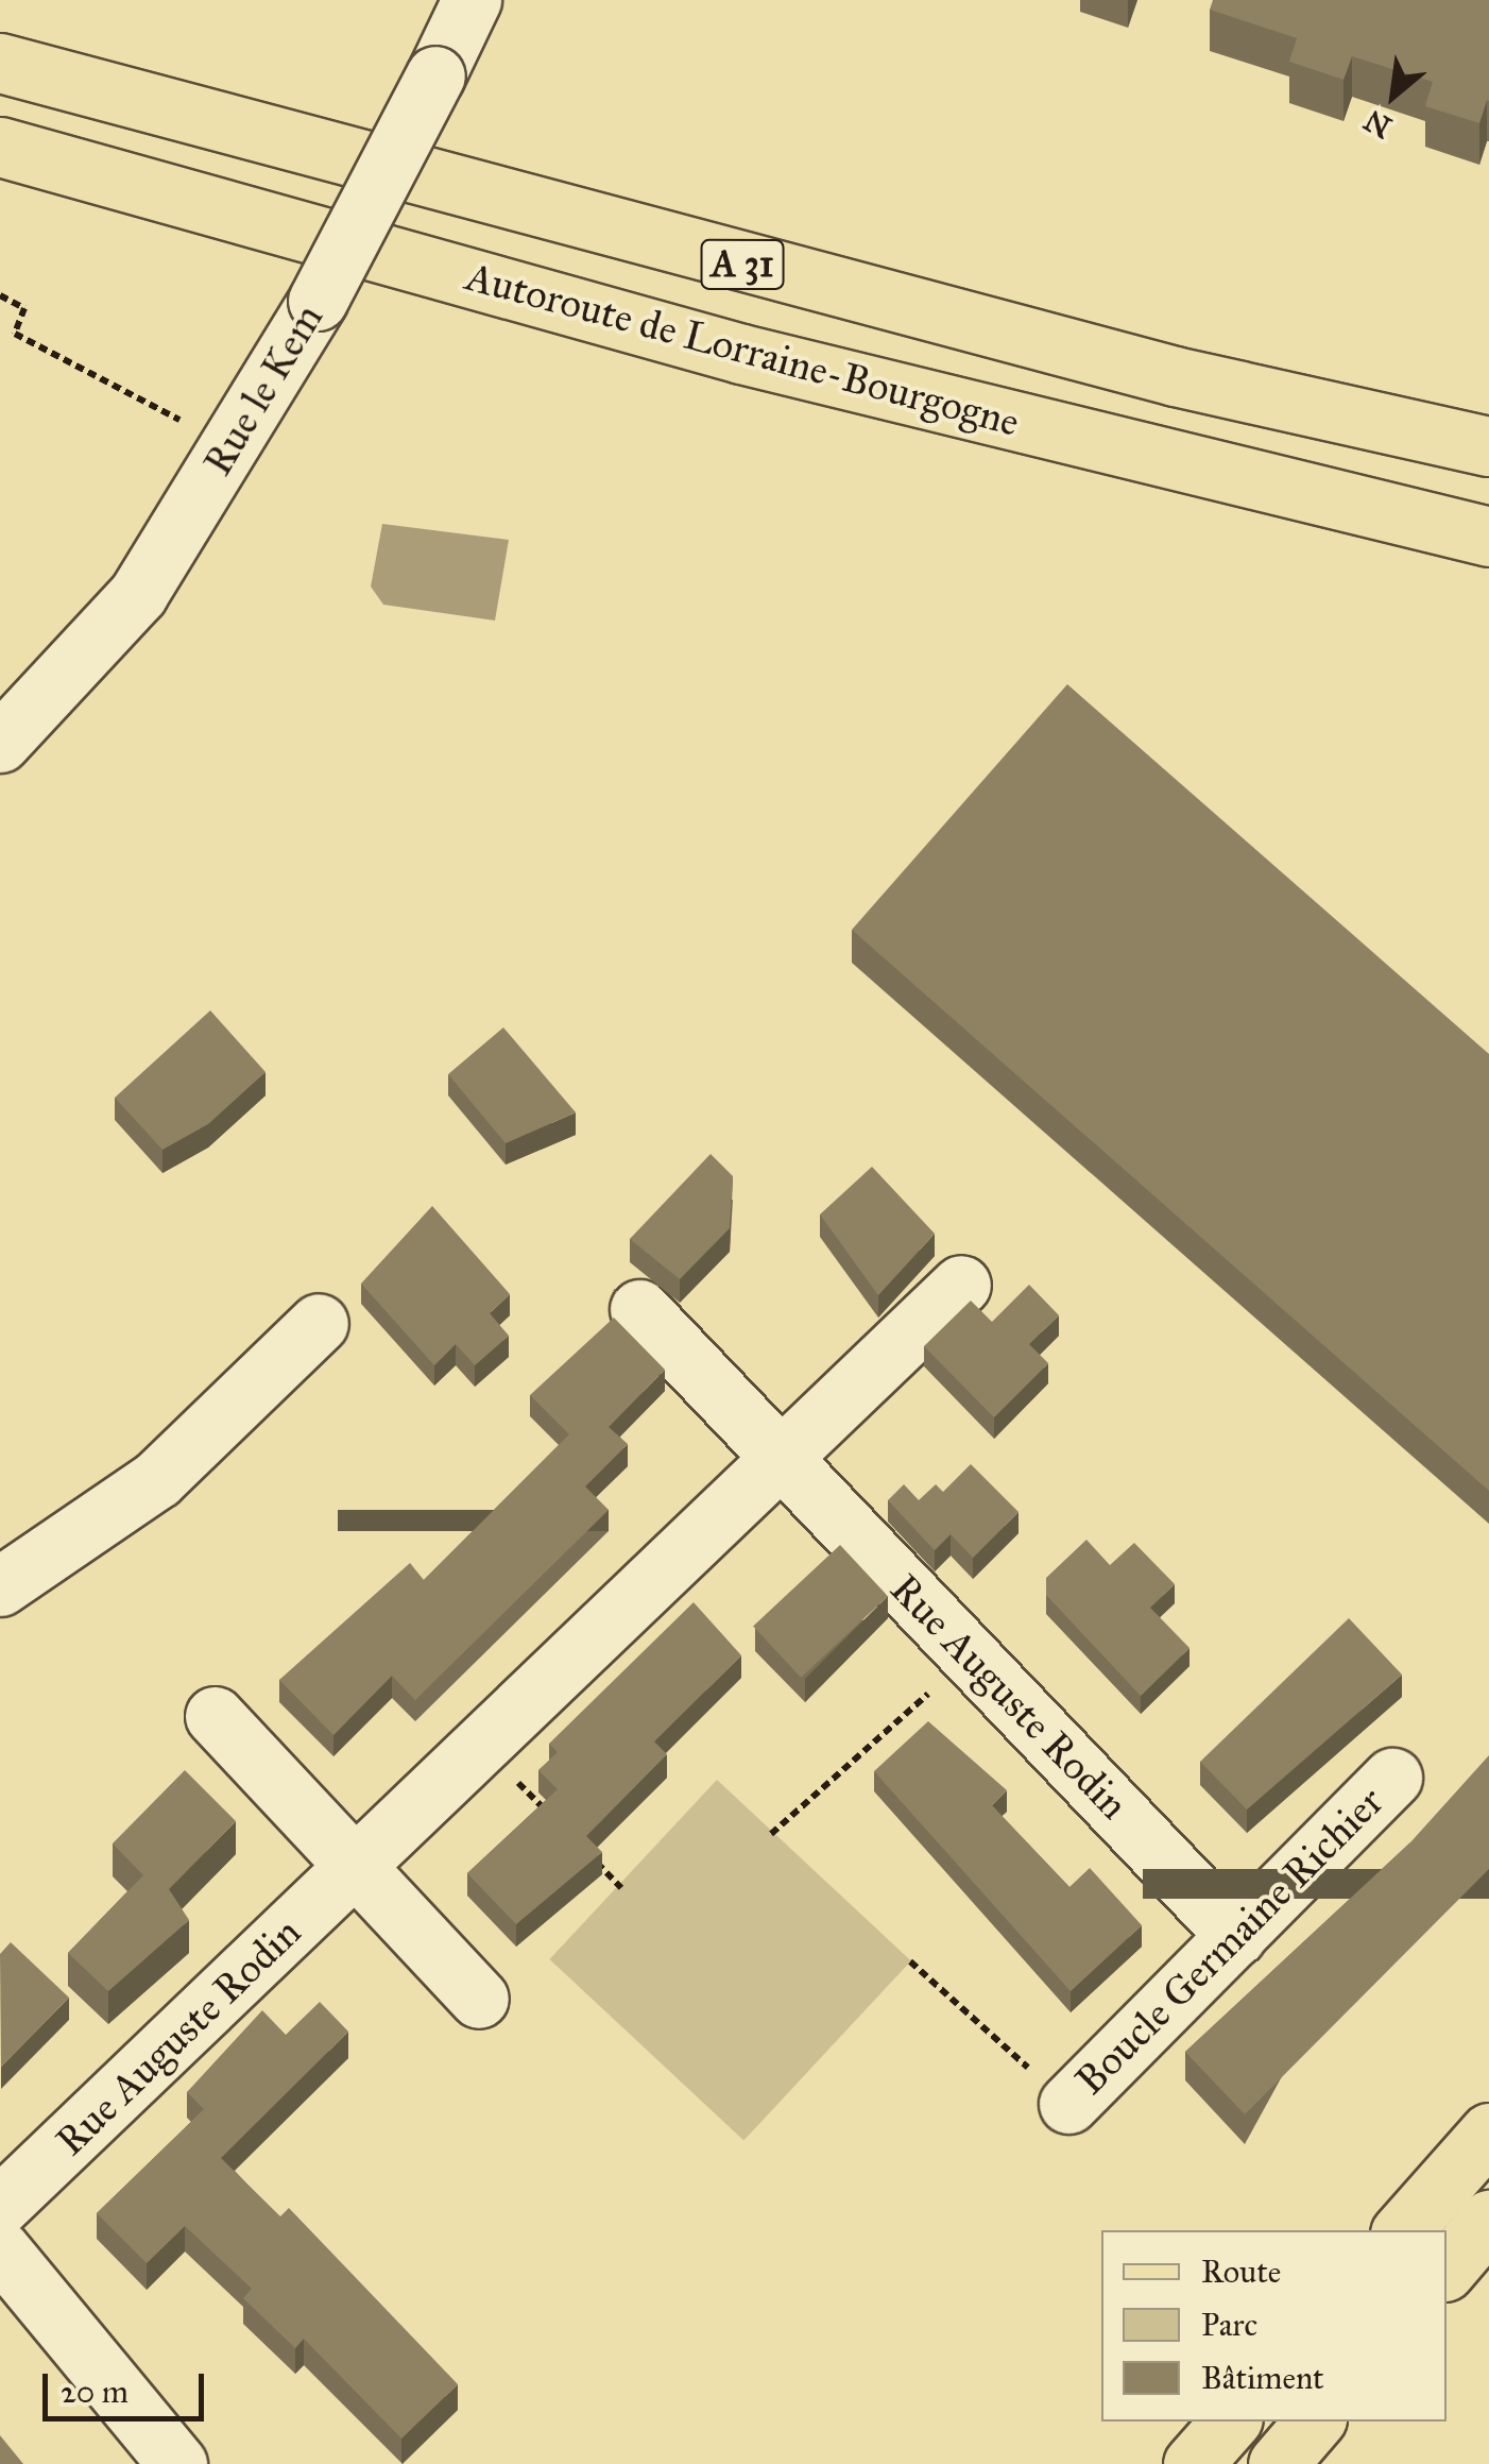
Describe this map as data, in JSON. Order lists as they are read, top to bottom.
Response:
{
  "streets": {
    "main road": ["A 31", "Autoroute de Lorraine-Bourgogne"],
    "street": ["Rue le Kem", "Rue Auguste Rodin", "Boucle Germaine Richier"]
  },
  "crossings": [
    ["Rue Auguste Rodin", "Boucle Germaine Richier"]
  ],
  "legend": ["Route", "Parc", "Bâtiment"],
  "scale_bar": "20 m",
  "north": "bottom left"
}
